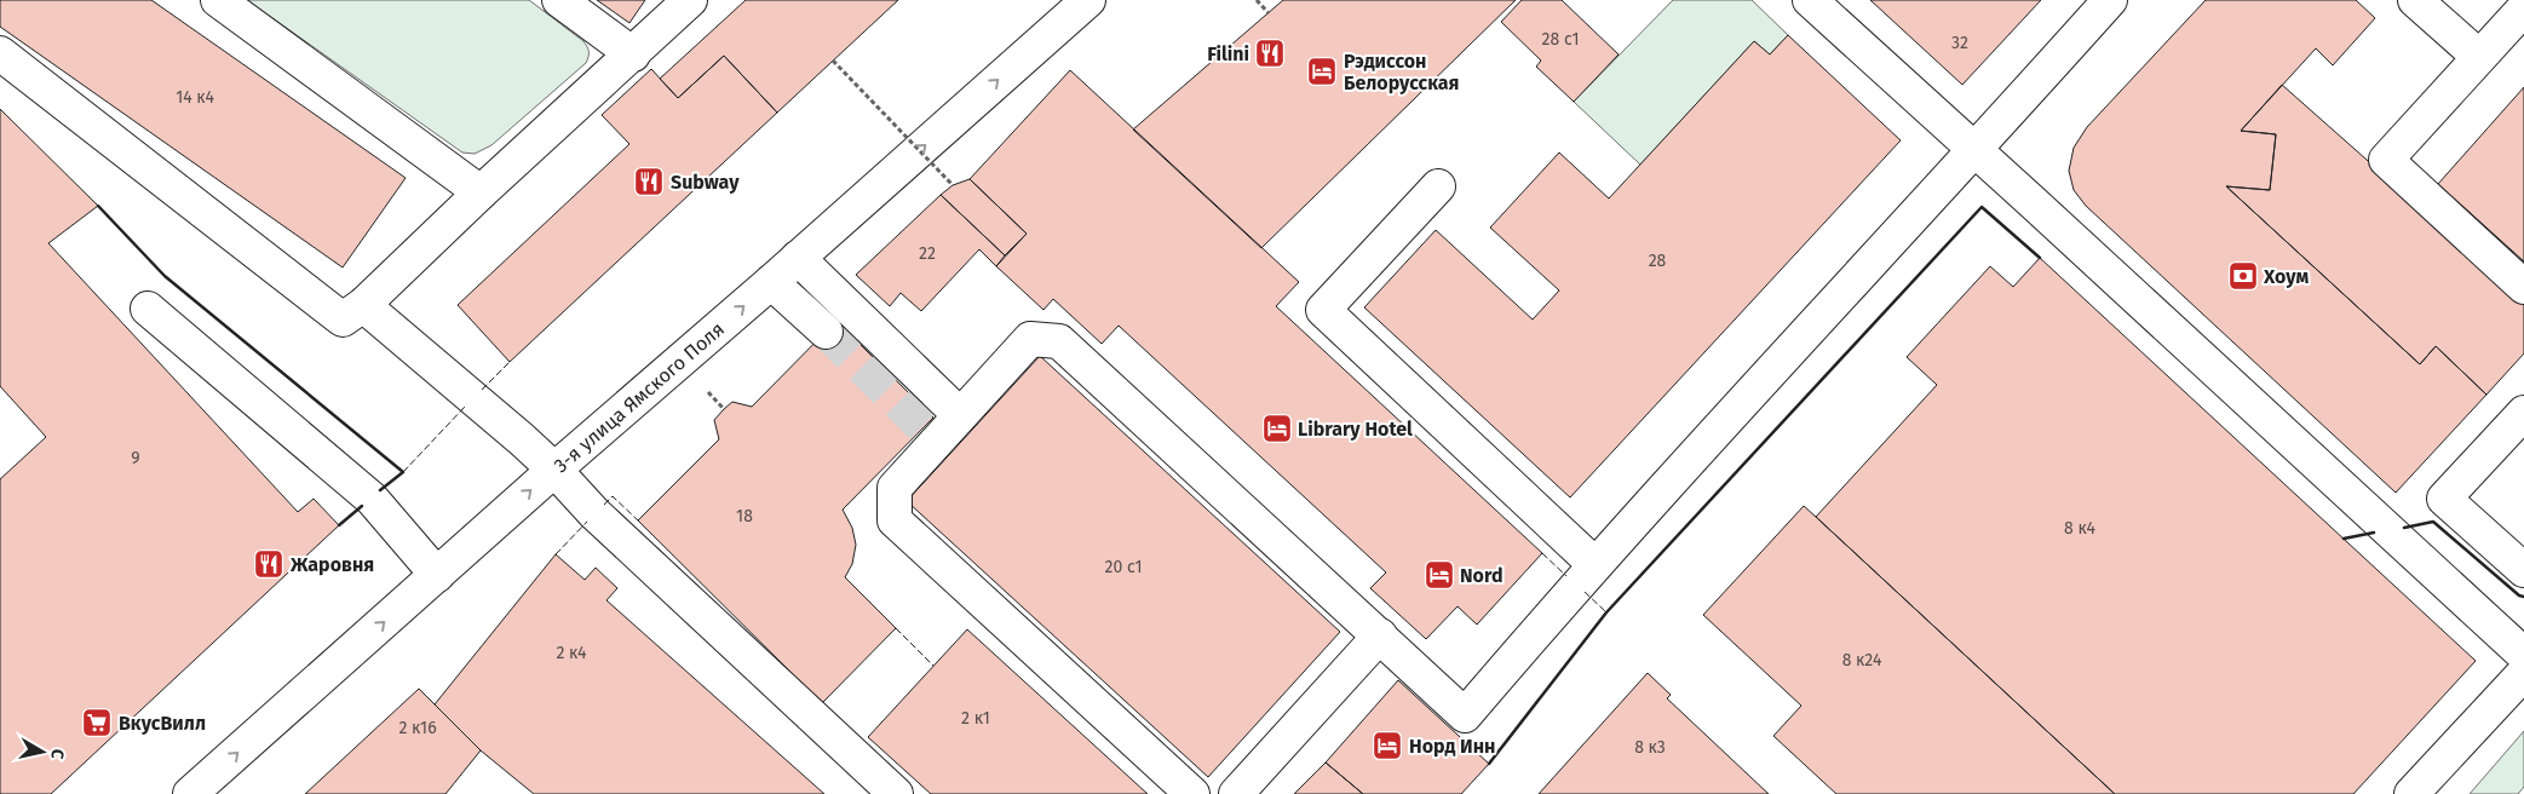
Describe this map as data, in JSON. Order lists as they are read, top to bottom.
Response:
{
  "streets": {
    "street": ["3-я улица Ямского Поля"]
  },
  "places": {
    "restaurant": ["Filini", "Subway", "Жаровня"],
    "hotel": [
      "Рэдиссон Белорусская",
      "Library Hotel",
      "Nord",
      "Норд Инн"
    ],
    "bank": ["Хоум"],
    "supermarket": ["ВкусВилл"]
  },
  "house_numbers": [
    "28 с1",
    "32",
    "14 к4",
    "22",
    "28",
    "9",
    "18",
    "8 к4",
    "20 с1",
    "2 к4",
    "8 к24",
    "2 к1",
    "2 к16",
    "8 к3"
  ],
  "north": "right"
}
